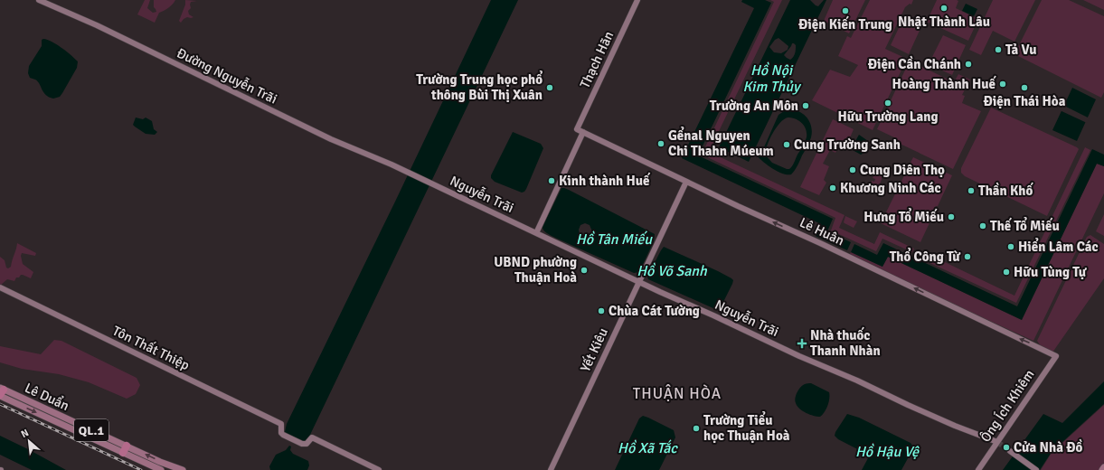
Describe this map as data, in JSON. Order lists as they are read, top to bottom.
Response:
{
  "streets": {
    "main road": ["Lê Duẩn", "QL.1"],
    "street": [
      "Thạch Hãn",
      "Đường Nguyễn Trãi",
      "Nguyễn Trãi",
      "Lê Huân",
      "Tôn Thất Thiệp",
      "Yết Kiêu",
      "Ông Ích Khiêm"
    ]
  },
  "crossings": [
    ["Thạch Hãn", "Lê Huân"],
    ["Đường Nguyễn Trãi", "Nguyễn Trãi"],
    ["Nguyễn Trãi", "Yết Kiêu"],
    ["Nguyễn Trãi", "Ông Ích Khiêm"],
    ["Lê Huân", "Yết Kiêu"],
    ["Lê Huân", "Ông Ích Khiêm"]
  ],
  "one_way": ["Lê Huân"],
  "districts": ["THUẬN HÒA"],
  "water": [
    "Hồ Nội Kim Thủy",
    "Hồ Tân Miếu",
    "Hồ Võ Sanh",
    "Hồ Xã Tắc",
    "Hồ Hậu Vệ"
  ],
  "places": {
    "other": [
      "Nhật Thành Lâu",
      "Điện Kiến Trung",
      "Tả Vu",
      "Điện Cần Chánh",
      "Hoàng Thành Huế",
      "Trường Trung học phổ thông Bùi Thị Xuân",
      "Điện Thái Hòa",
      "Hữu Trường Lang",
      "Trường An Môn",
      "Gểnal Nguyen Chi Thahn Múeum",
      "Cung Trường Sanh",
      "Cung Diên Thọ",
      "Kinh thành Huế",
      "Khương Ninh Các",
      "Thần Khố",
      "Hưng Tổ Miếu",
      "Thế Tổ Miếu",
      "Hiển Lâm Các",
      "Thổ Công Từ",
      "UBND phường Thuận Hoà",
      "Hữu Tùng Tự",
      "Chùa Cát Tường",
      "Trường Tiểu học Thuận Hoà",
      "Cửa Nhà Đồ"
    ],
    "health": ["Nhà thuốc Thanh Nhàn"]
  },
  "north": "top left"
}
